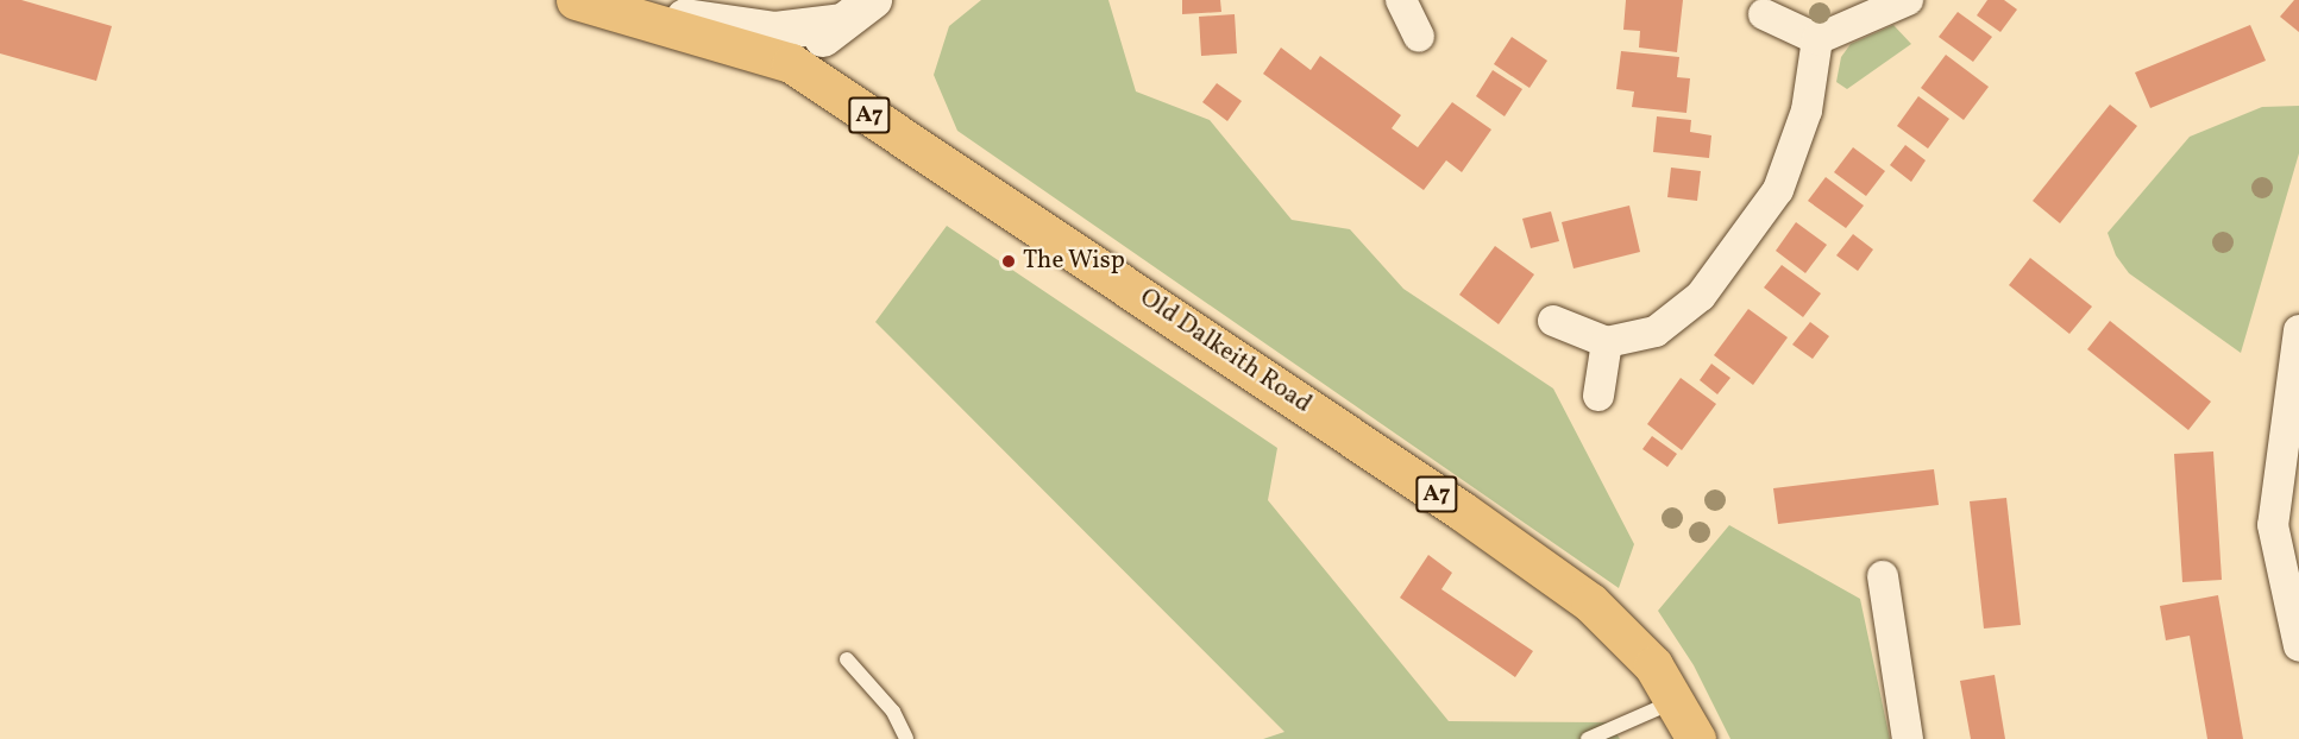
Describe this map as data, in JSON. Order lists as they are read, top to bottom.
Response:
{
  "streets": {
    "main road": ["A7", "Old Dalkeith Road"]
  },
  "places": ["The Wisp"]
}
